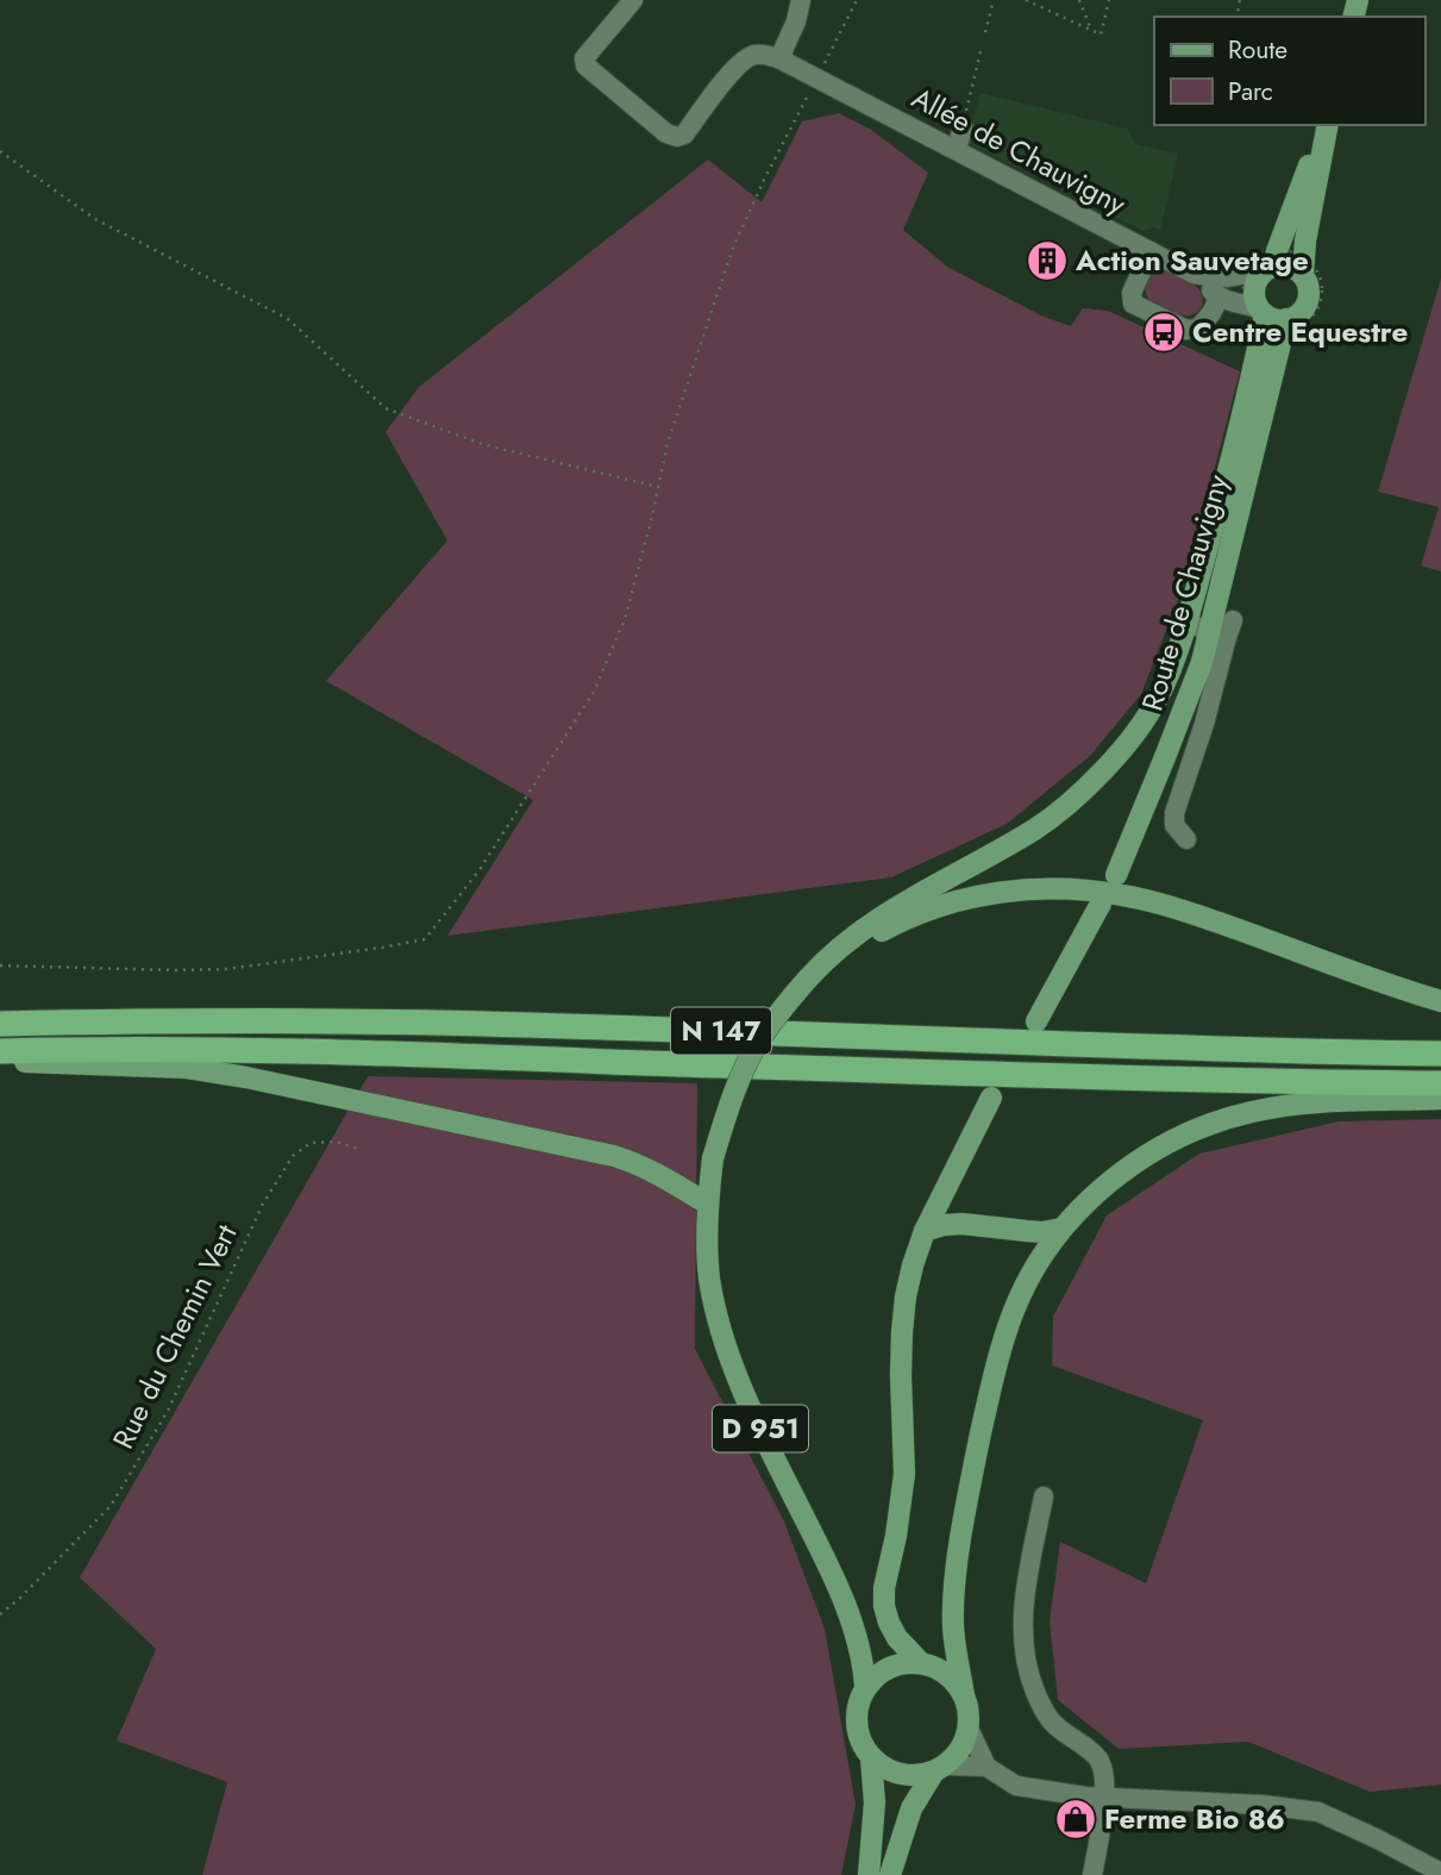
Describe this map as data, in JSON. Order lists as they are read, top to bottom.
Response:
{
  "streets": {
    "highway": ["N 147"],
    "main road": ["Route de Chauvigny", "D 951"],
    "street": ["Allée de Chauvigny"],
    "path": ["Rue du Chemin Vert"]
  },
  "crossings": [
    ["Allée de Chauvigny", "Route de Chauvigny"],
    ["Route de Chauvigny", "D 951"]
  ],
  "places": {
    "building": ["Action Sauvetage"],
    "bus stop": ["Centre Equestre"],
    "shop": ["Ferme Bio 86"]
  },
  "legend": ["Route", "Parc"]
}
